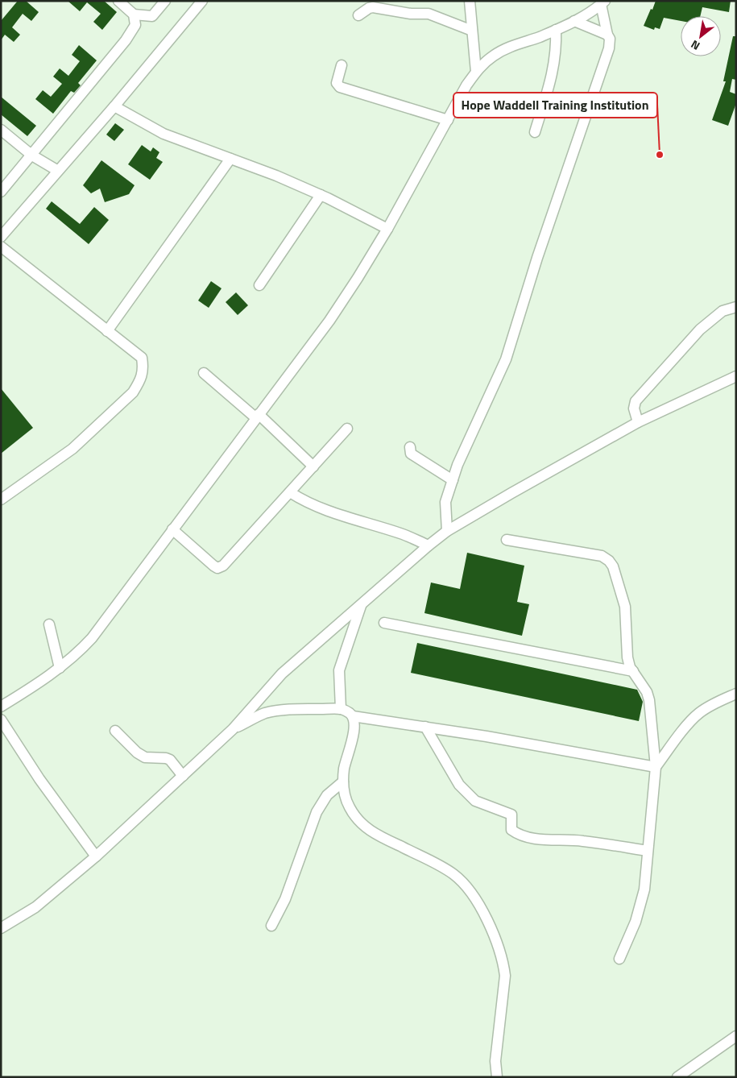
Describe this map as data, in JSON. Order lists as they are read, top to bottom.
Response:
{
  "places": ["Hope Waddell Training Institution"],
  "north": "bottom left"
}
